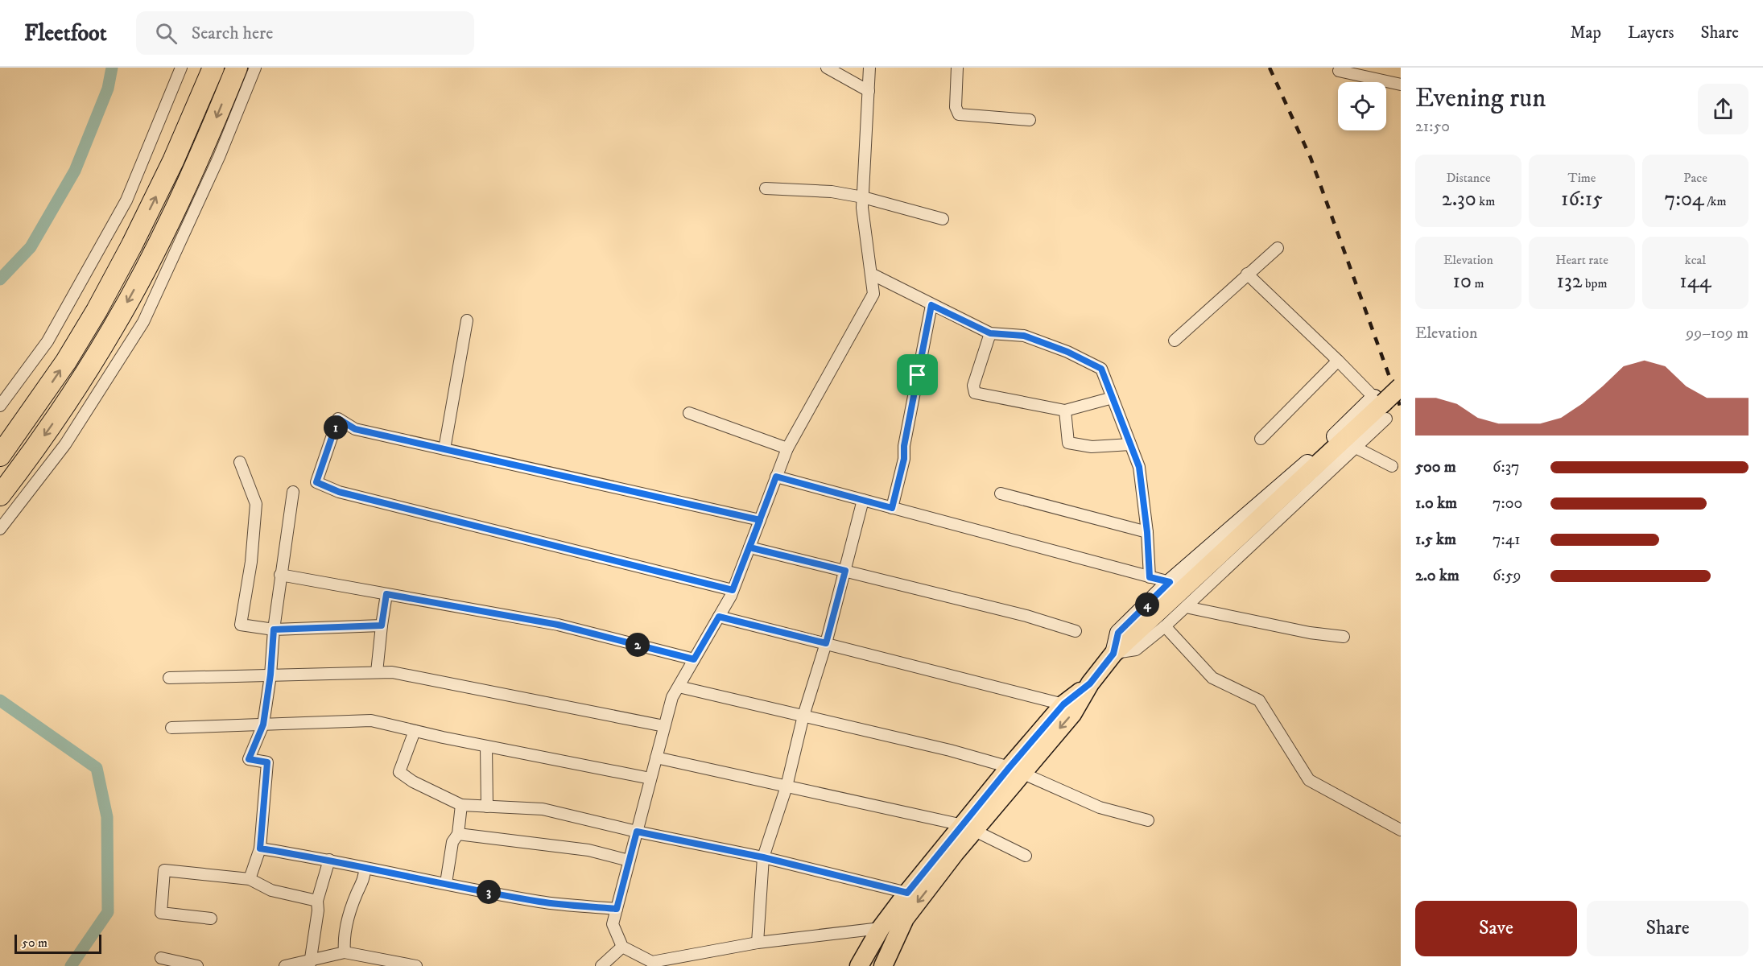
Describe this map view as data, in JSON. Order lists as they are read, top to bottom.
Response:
{
  "scale_bar": "50 m",
  "page": {
    "header": "Fleetfoot",
    "search": "Search here",
    "nav": ["Map", "Layers", "Share"],
    "heading": ["Evening run", "21:50"],
    "stats": [
      ["Distance", "2.30 km"],
      ["Time", "16:15"],
      ["Pace", "7:04 /km"],
      ["Elevation", "10 m"],
      ["Heart rate", "132 bpm"],
      ["kcal", "144"]
    ],
    "chart": ["Elevation", "99–109 m"],
    "pins": [
      "1",
      "4",
      "2",
      "3"
    ],
    "list": [
      {
        "name": "500 m",
        "note": "6:37"
      },
      {
        "name": "1.0 km",
        "note": "7:00"
      },
      {
        "name": "1.5 km",
        "note": "7:41"
      },
      {
        "name": "2.0 km",
        "note": "6:59"
      }
    ],
    "buttons": ["Save", "Share"],
    "scale": "50 m"
  }
}
